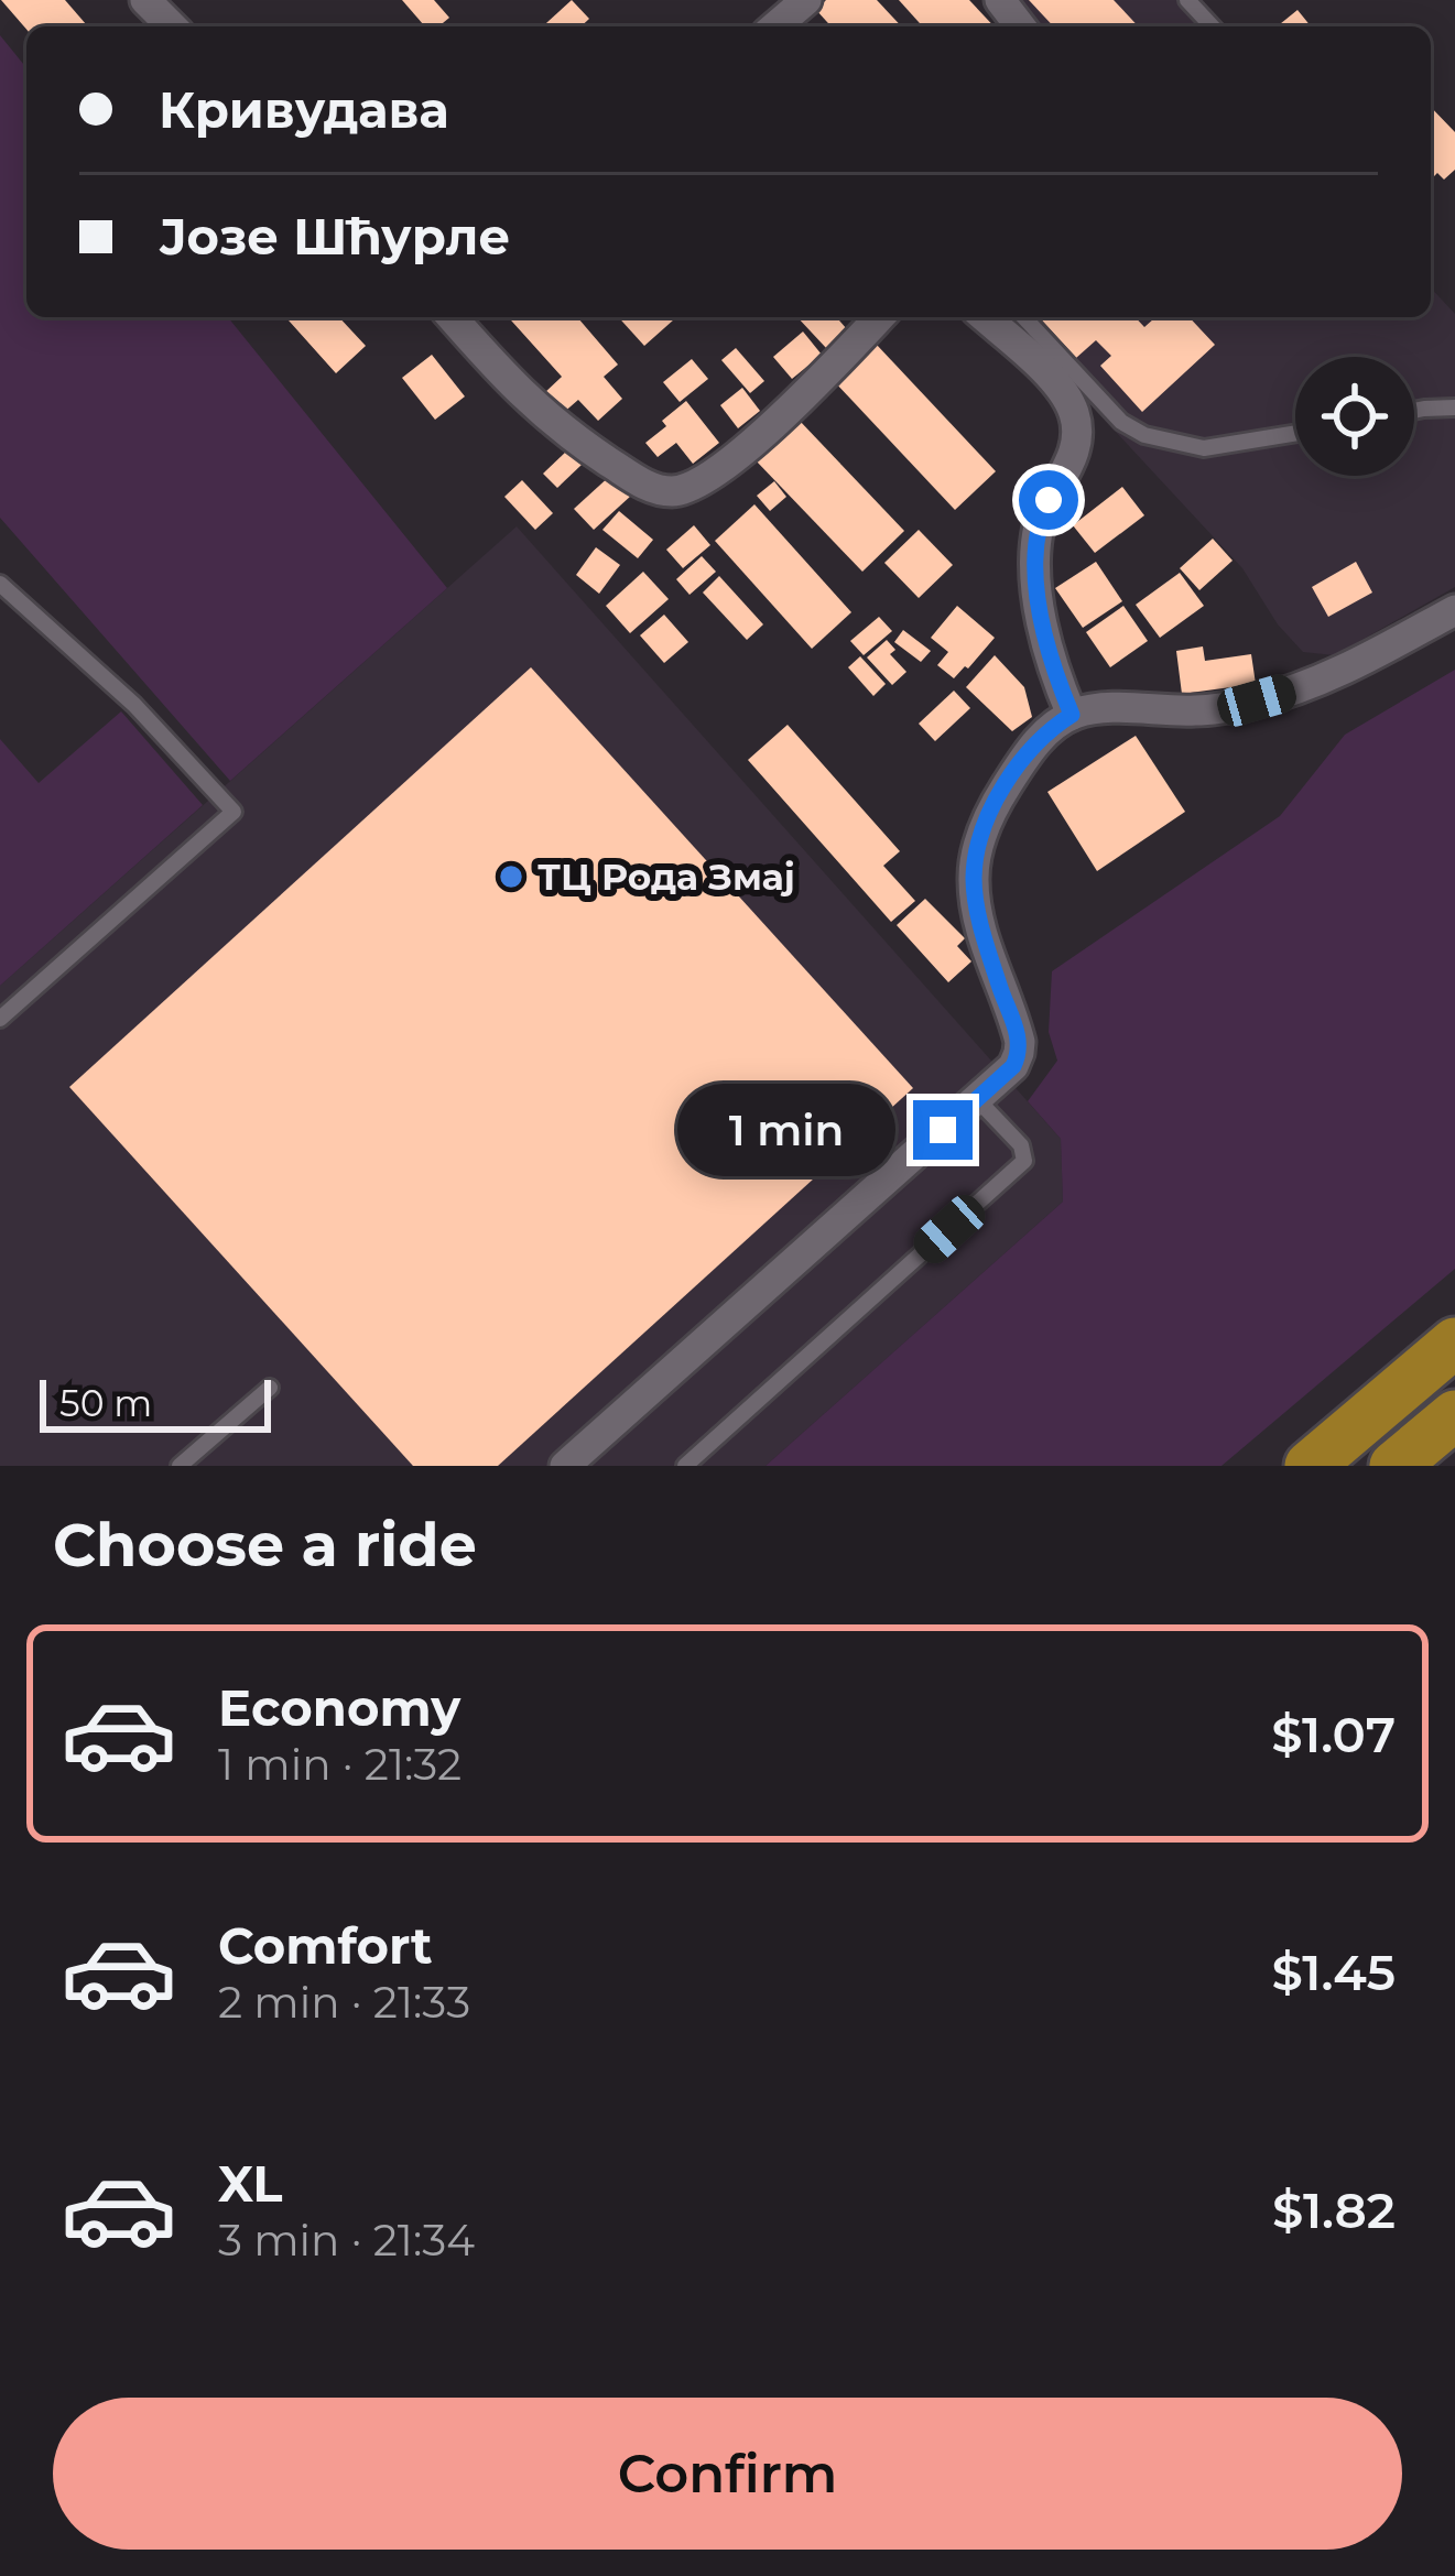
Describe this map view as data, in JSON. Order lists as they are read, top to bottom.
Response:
{
  "places": ["ТЦ Рода Змај"],
  "scale_bar": "50 m",
  "page": {
    "banner": ["Кривудава", "Јозе Шћурле"],
    "bubble": "1 min",
    "scale": "50 m",
    "heading": "Choose a ride",
    "list": [
      {
        "name": "Economy",
        "note": "1 min · 21:32",
        "value": "$1.07"
      },
      {
        "name": "Comfort",
        "note": "2 min · 21:33",
        "value": "$1.45"
      },
      {
        "name": "XL",
        "note": "3 min · 21:34",
        "value": "$1.82"
      }
    ],
    "buttons": "Confirm"
  }
}
